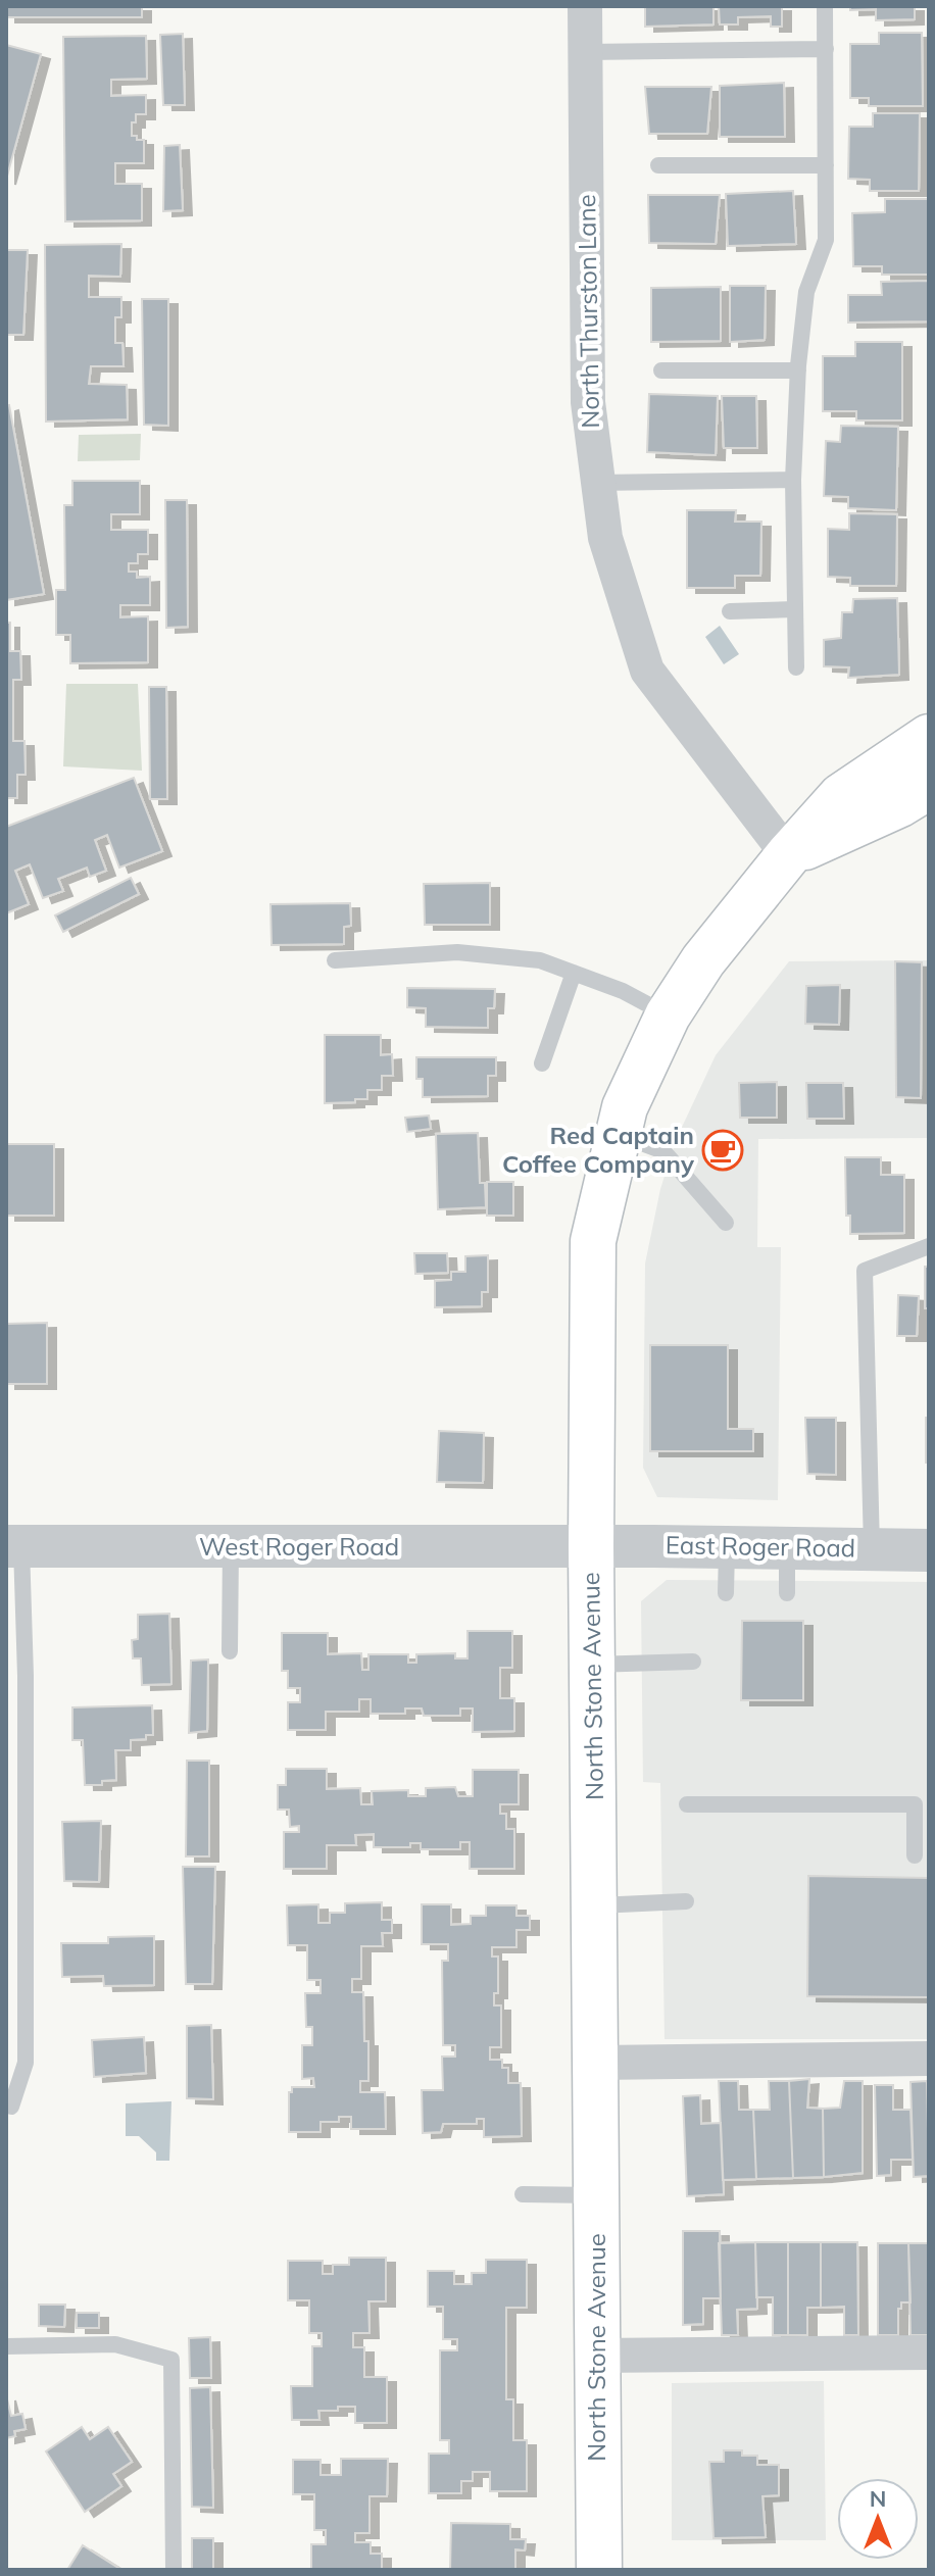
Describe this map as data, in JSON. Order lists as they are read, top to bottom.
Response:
{
  "streets": {
    "main road": ["North Stone Avenue"],
    "street": ["North Thurston Lane", "West Roger Road", "East Roger Road"]
  },
  "crossings": [
    ["North Thurston Lane", "North Stone Avenue"],
    ["West Roger Road", "East Roger Road"],
    ["West Roger Road", "North Stone Avenue"],
    ["East Roger Road", "North Stone Avenue"]
  ],
  "places": {
    "cafe": ["Red Captain Coffee Company"]
  },
  "north": "top"
}
